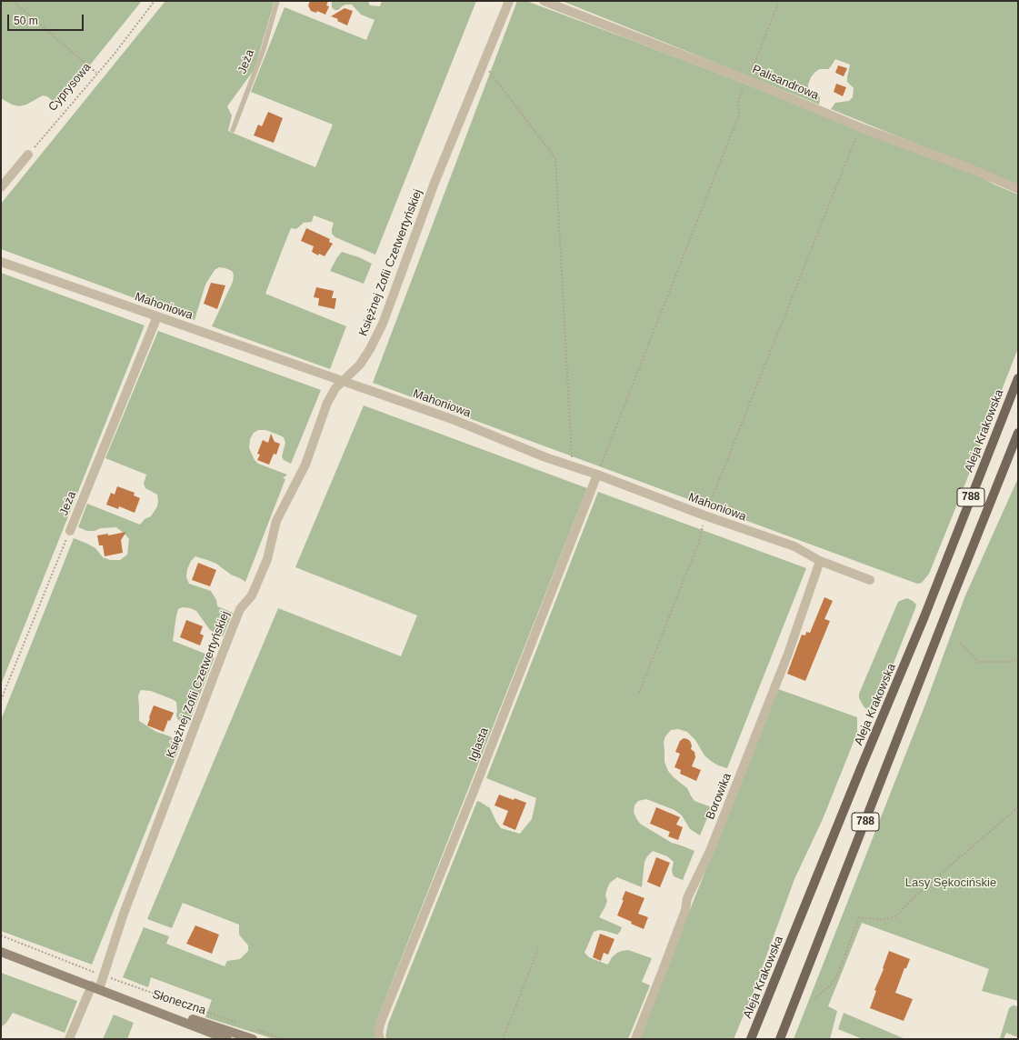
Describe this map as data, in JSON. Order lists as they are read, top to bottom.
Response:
{
  "streets": {
    "main road": ["Aleja Krakowska", "788", "Słoneczna"],
    "street": [
      "Jeża",
      "Palisandrowa",
      "Księżnej Zofii Czetwertyńskiej",
      "Mahoniowa",
      "Iglasta",
      "Borowika"
    ],
    "path": ["Cyprysowa"]
  },
  "crossings": [
    ["Jeża", "Mahoniowa"],
    ["Księżnej Zofii Czetwertyńskiej", "Mahoniowa"],
    ["Księżnej Zofii Czetwertyńskiej", "Słoneczna"],
    ["Mahoniowa", "Iglasta"],
    ["Mahoniowa", "Borowika"]
  ],
  "parks": ["Lasy Sękocińskie"],
  "scale_bar": "50 m"
}
